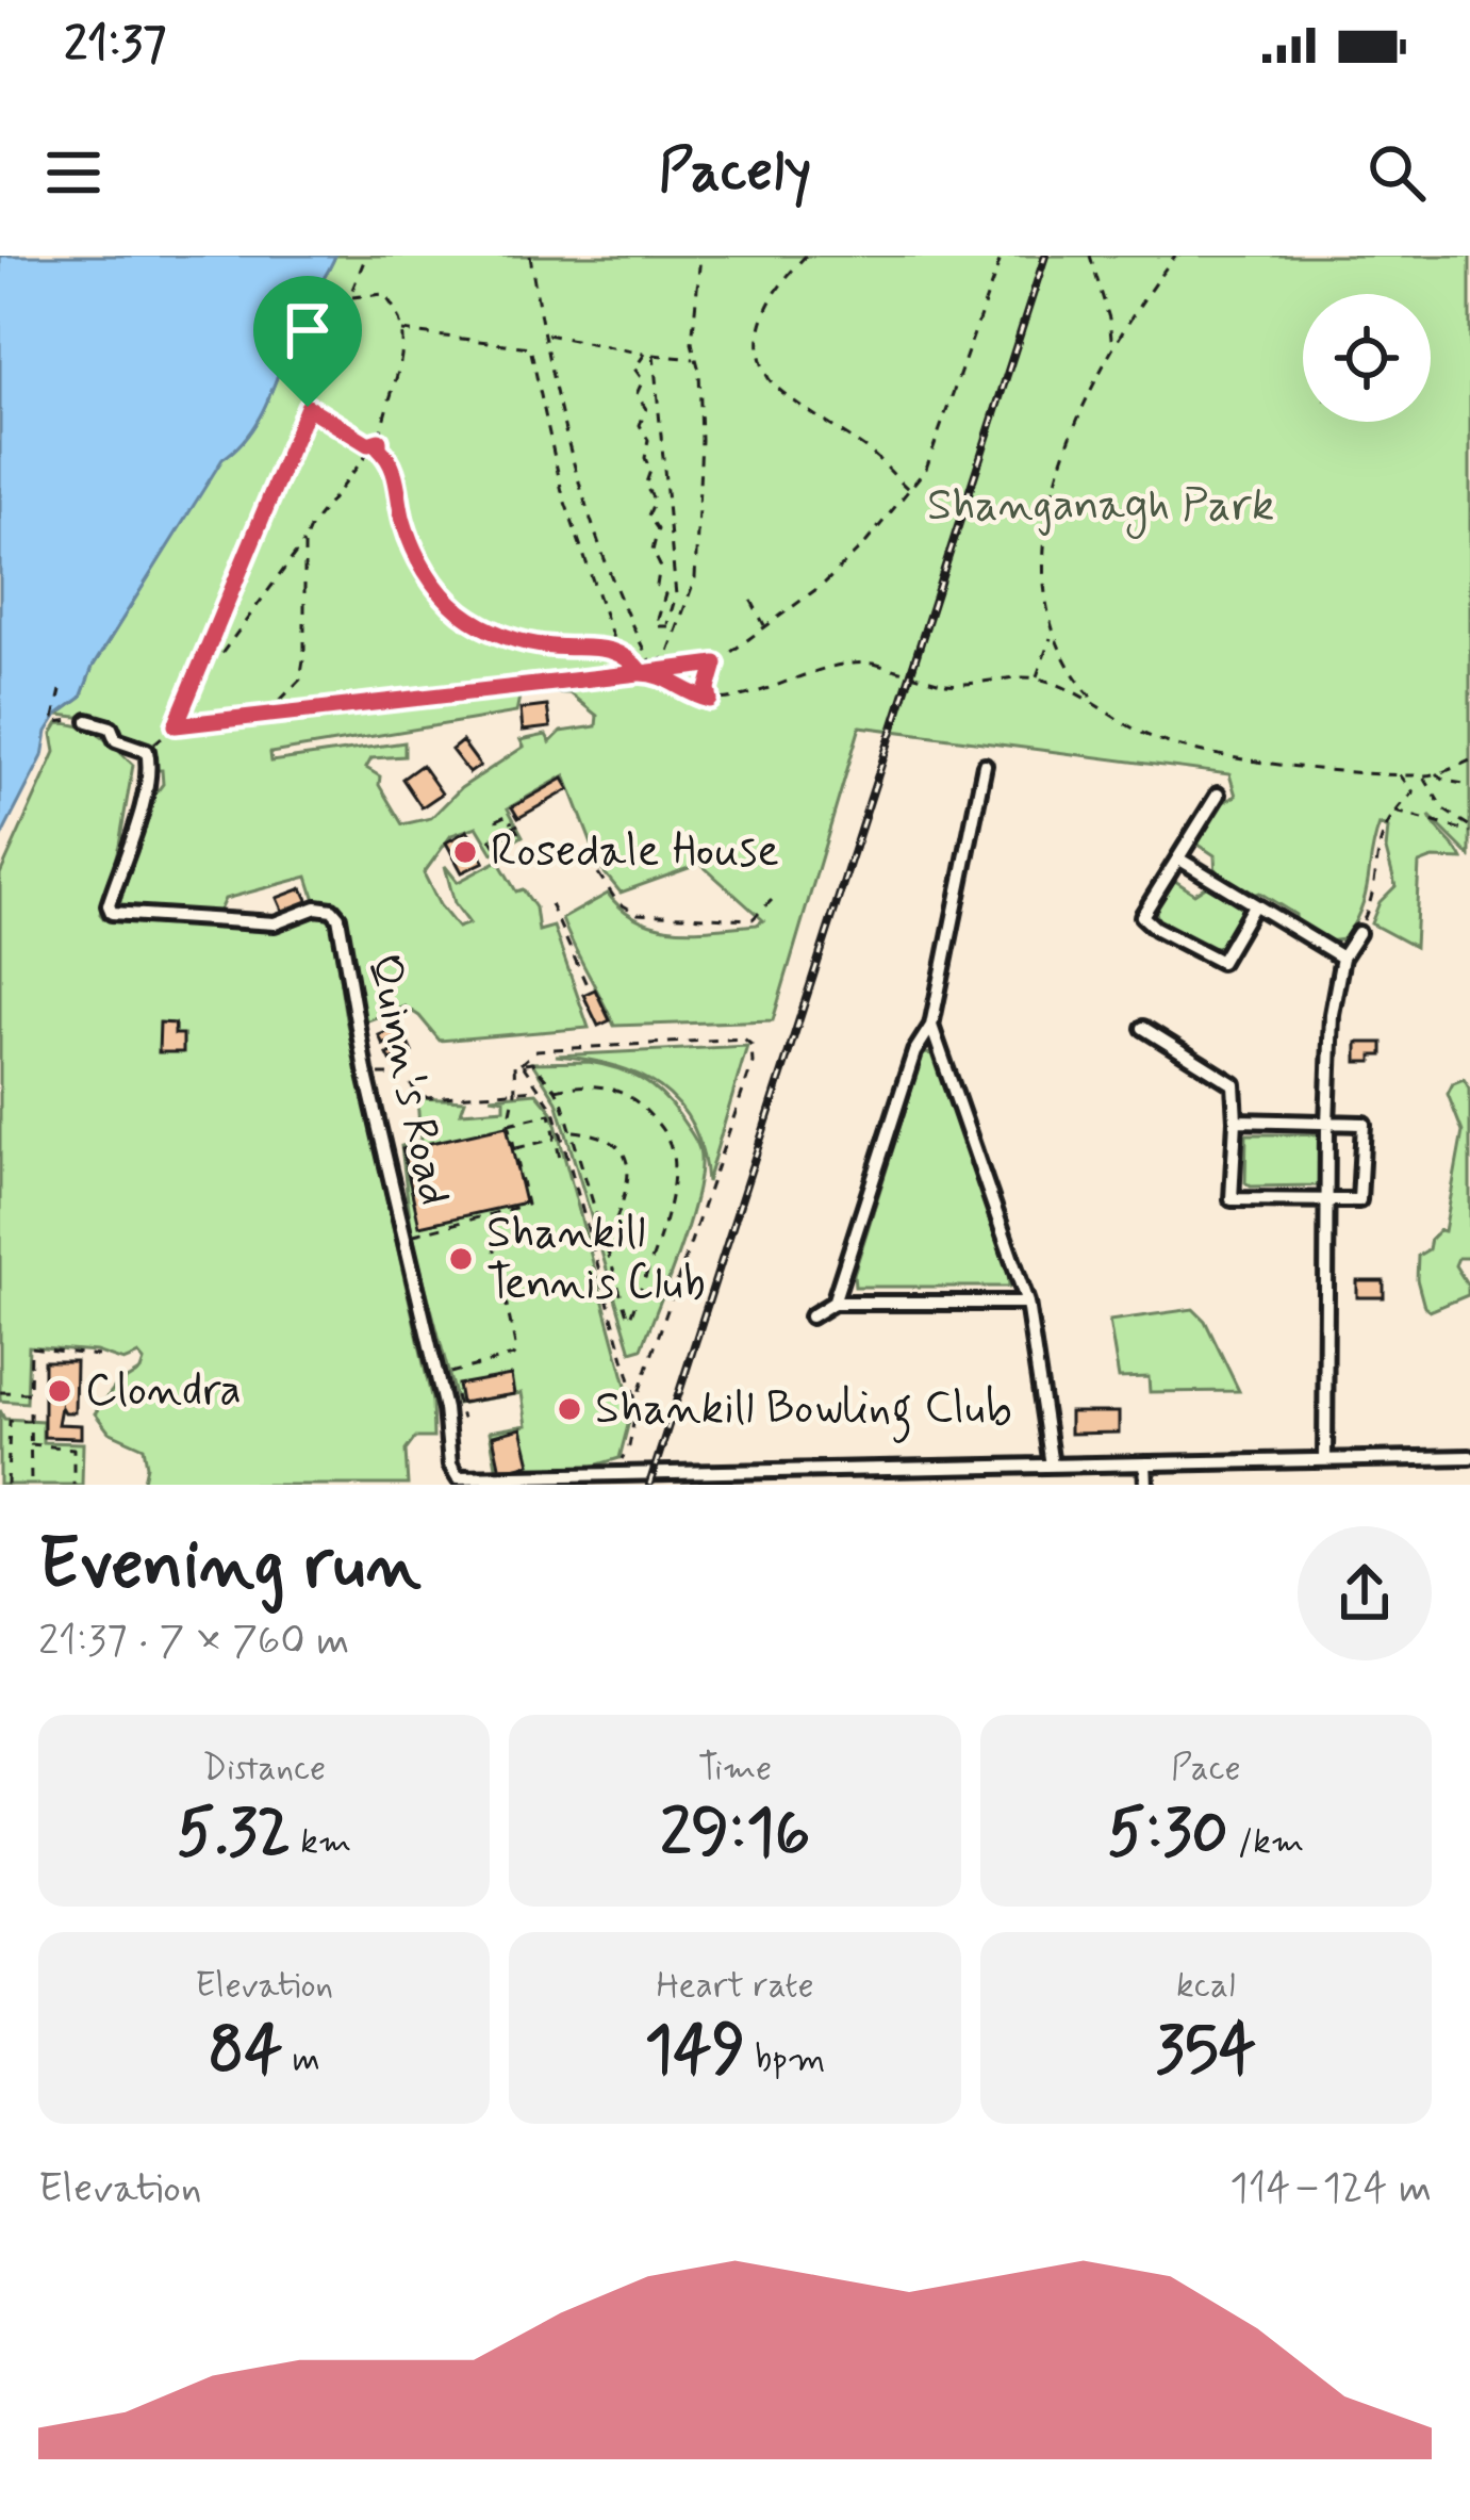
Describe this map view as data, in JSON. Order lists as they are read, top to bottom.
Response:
{
  "streets": {
    "street": ["Quinn's Road"]
  },
  "parks": ["Shanganagh Park"],
  "places": [
    "Rosedale House",
    "Shankill Tennis Club",
    "Clondra",
    "Shankill Bowling Club"
  ],
  "page": {
    "status": "21:37",
    "header": "Pacely",
    "heading": ["Evening run", "21:37 · 7 × 760 m"],
    "stats": [
      ["Distance", "5.32 km"],
      ["Time", "29:16"],
      ["Pace", "5:30 /km"],
      ["Elevation", "84 m"],
      ["Heart rate", "149 bpm"],
      ["kcal", "354"]
    ],
    "chart": ["Elevation", "114–124 m"]
  }
}
